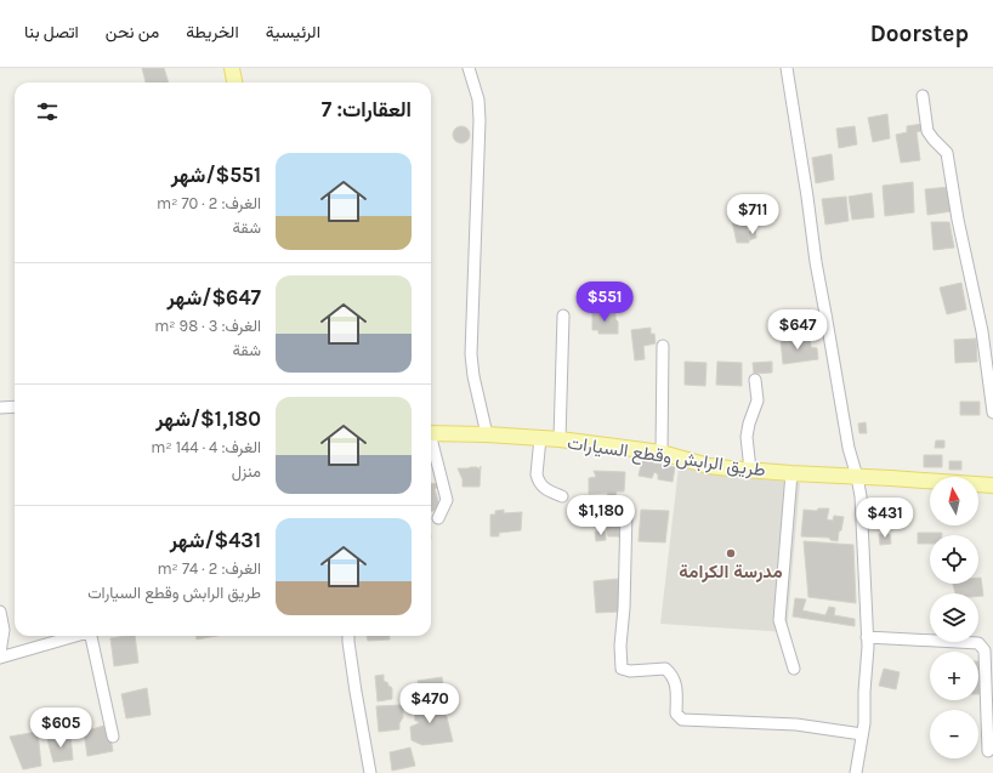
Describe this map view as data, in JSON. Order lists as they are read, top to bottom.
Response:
{
  "streets": {
    "main road": ["طريق الرابش وقطع السيارات"]
  },
  "places": ["مدرسة الكرامة"],
  "north": "top",
  "page": {
    "header": "Doorstep",
    "nav": [
      "الرئيسية",
      "الخريطة",
      "من نحن",
      "اتصل بنا"
    ],
    "heading": "العقارات: 7",
    "list": [
      {
        "name": "$551/شهر",
        "note": "الغرف: 2 · 70 m² · شقة"
      },
      {
        "name": "$647/شهر",
        "note": "الغرف: 3 · 98 m² · شقة"
      },
      {
        "name": "$1,180/شهر",
        "note": "الغرف: 4 · 144 m² · منزل"
      },
      {
        "name": "$431/شهر",
        "note": "الغرف: 2 · 74 m² · طريق الرابش وقطع السيارات"
      }
    ],
    "price": [
      "$711",
      "$551",
      "$647",
      "$1,180",
      "$431",
      "$470",
      "$605"
    ],
    "map_buttons": ["+", "−"]
  }
}
